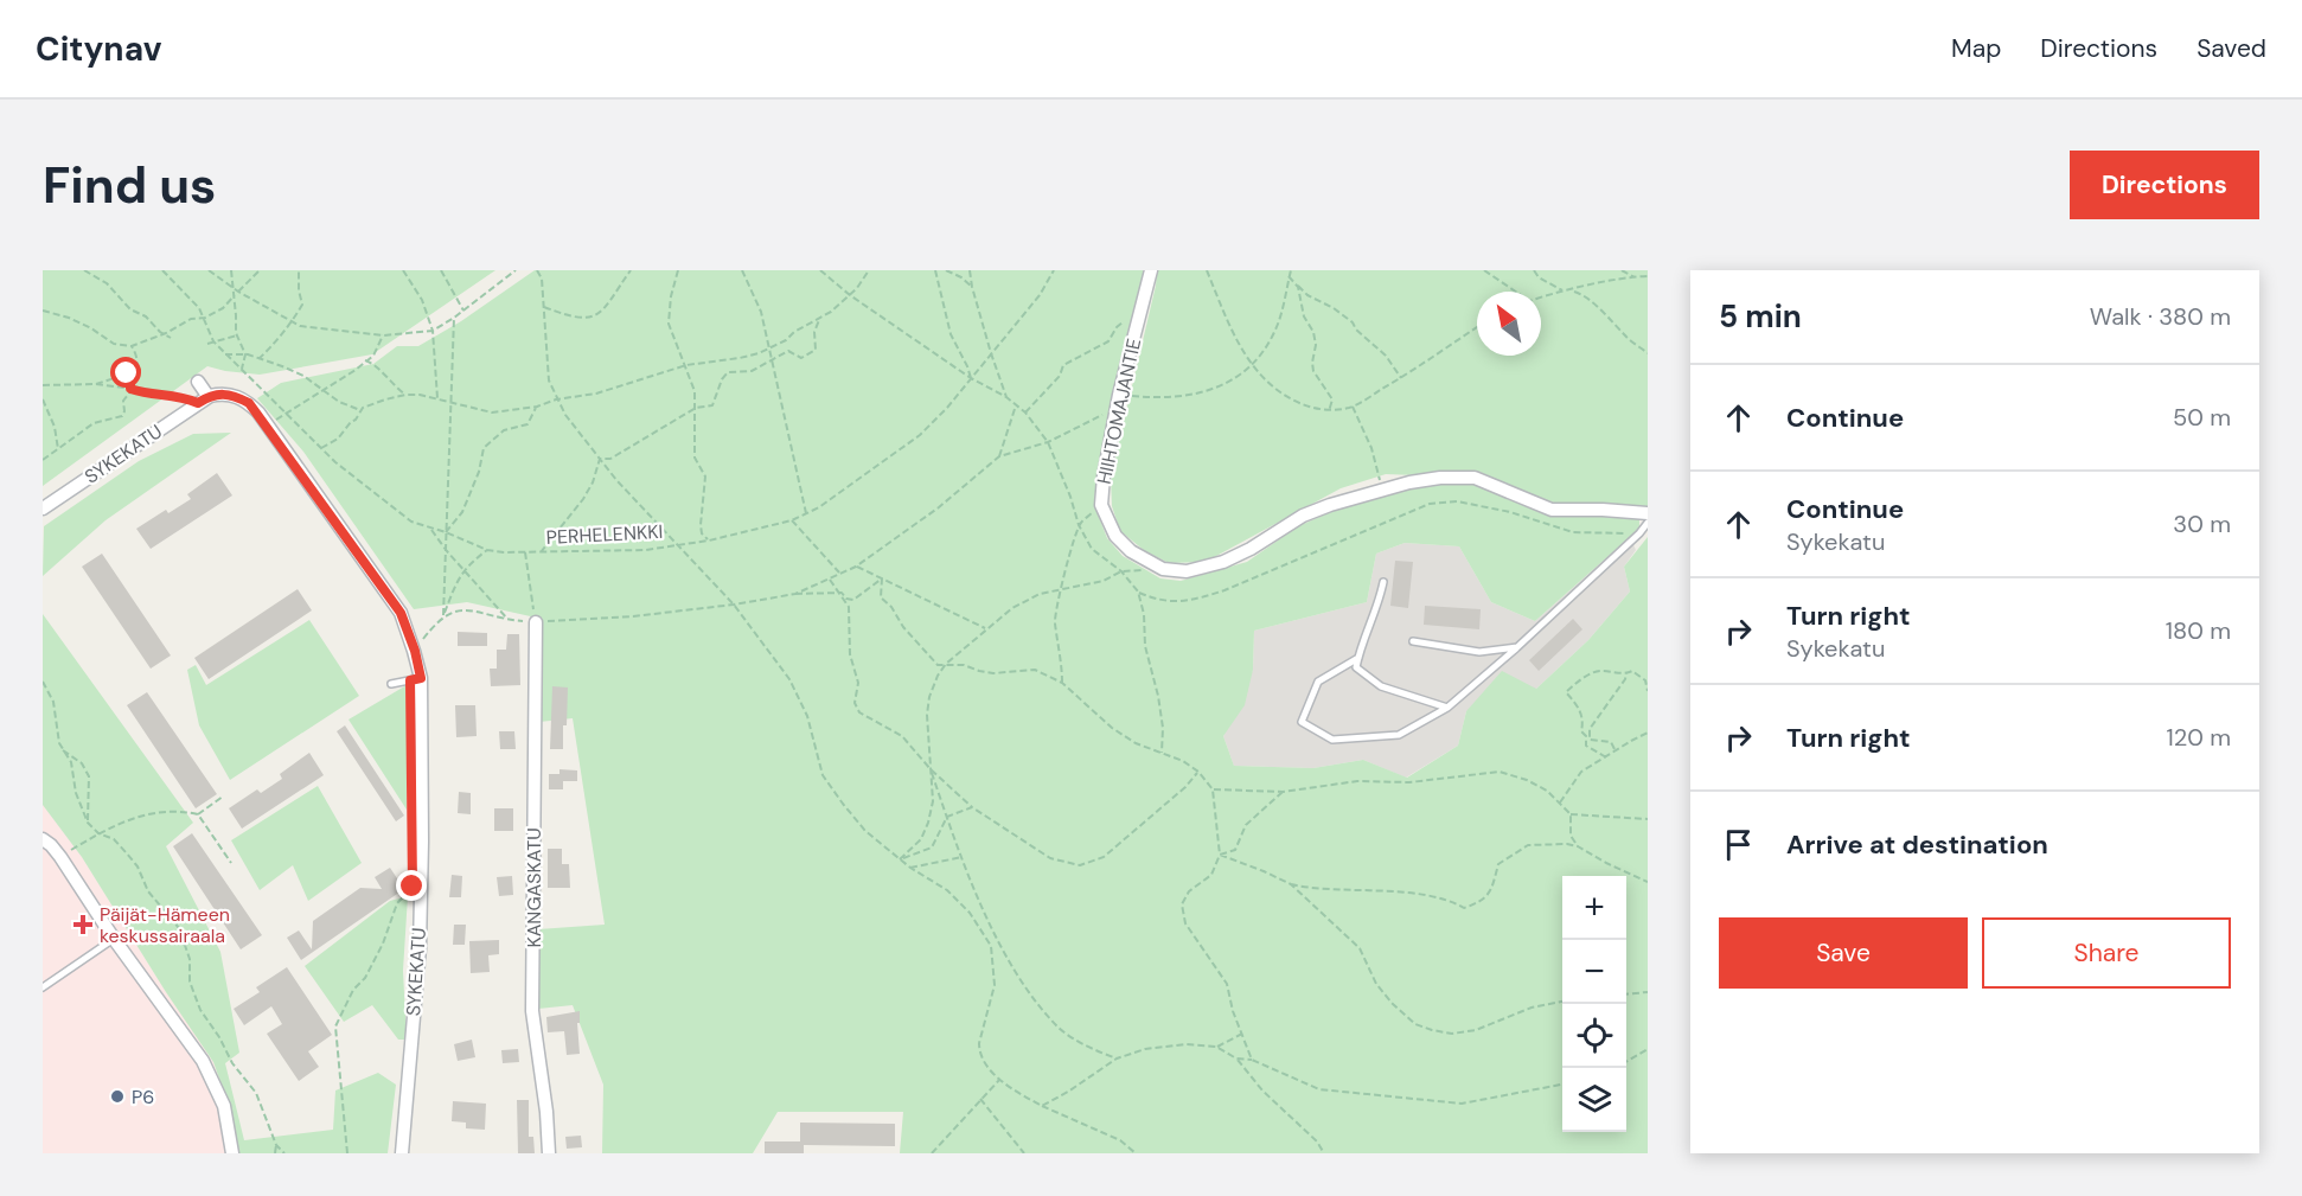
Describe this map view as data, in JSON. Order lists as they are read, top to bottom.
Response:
{
  "streets": {
    "street": ["HIIHTOMAJANTIE", "SYKEKATU", "KANGASKATU"],
    "path": ["PERHELENKKI"]
  },
  "places": {
    "health": ["Päijät-Hämeen keskussairaala"],
    "other": ["P6"]
  },
  "north": "top left",
  "page": {
    "header": "Citynav",
    "nav": ["Map", "Directions", "Saved"],
    "buttons": [
      "Directions",
      ["Save", "Share"]
    ],
    "title": "Find us",
    "heading": ["5 min", "Walk · 380 m"],
    "list": [
      ["Continue", "50 m"],
      ["Continue", "Sykekatu", "30 m"],
      ["Turn right", "Sykekatu", "180 m"],
      ["Turn right", "120 m"],
      "Arrive at destination"
    ],
    "map_buttons": ["+", "−"]
  }
}
